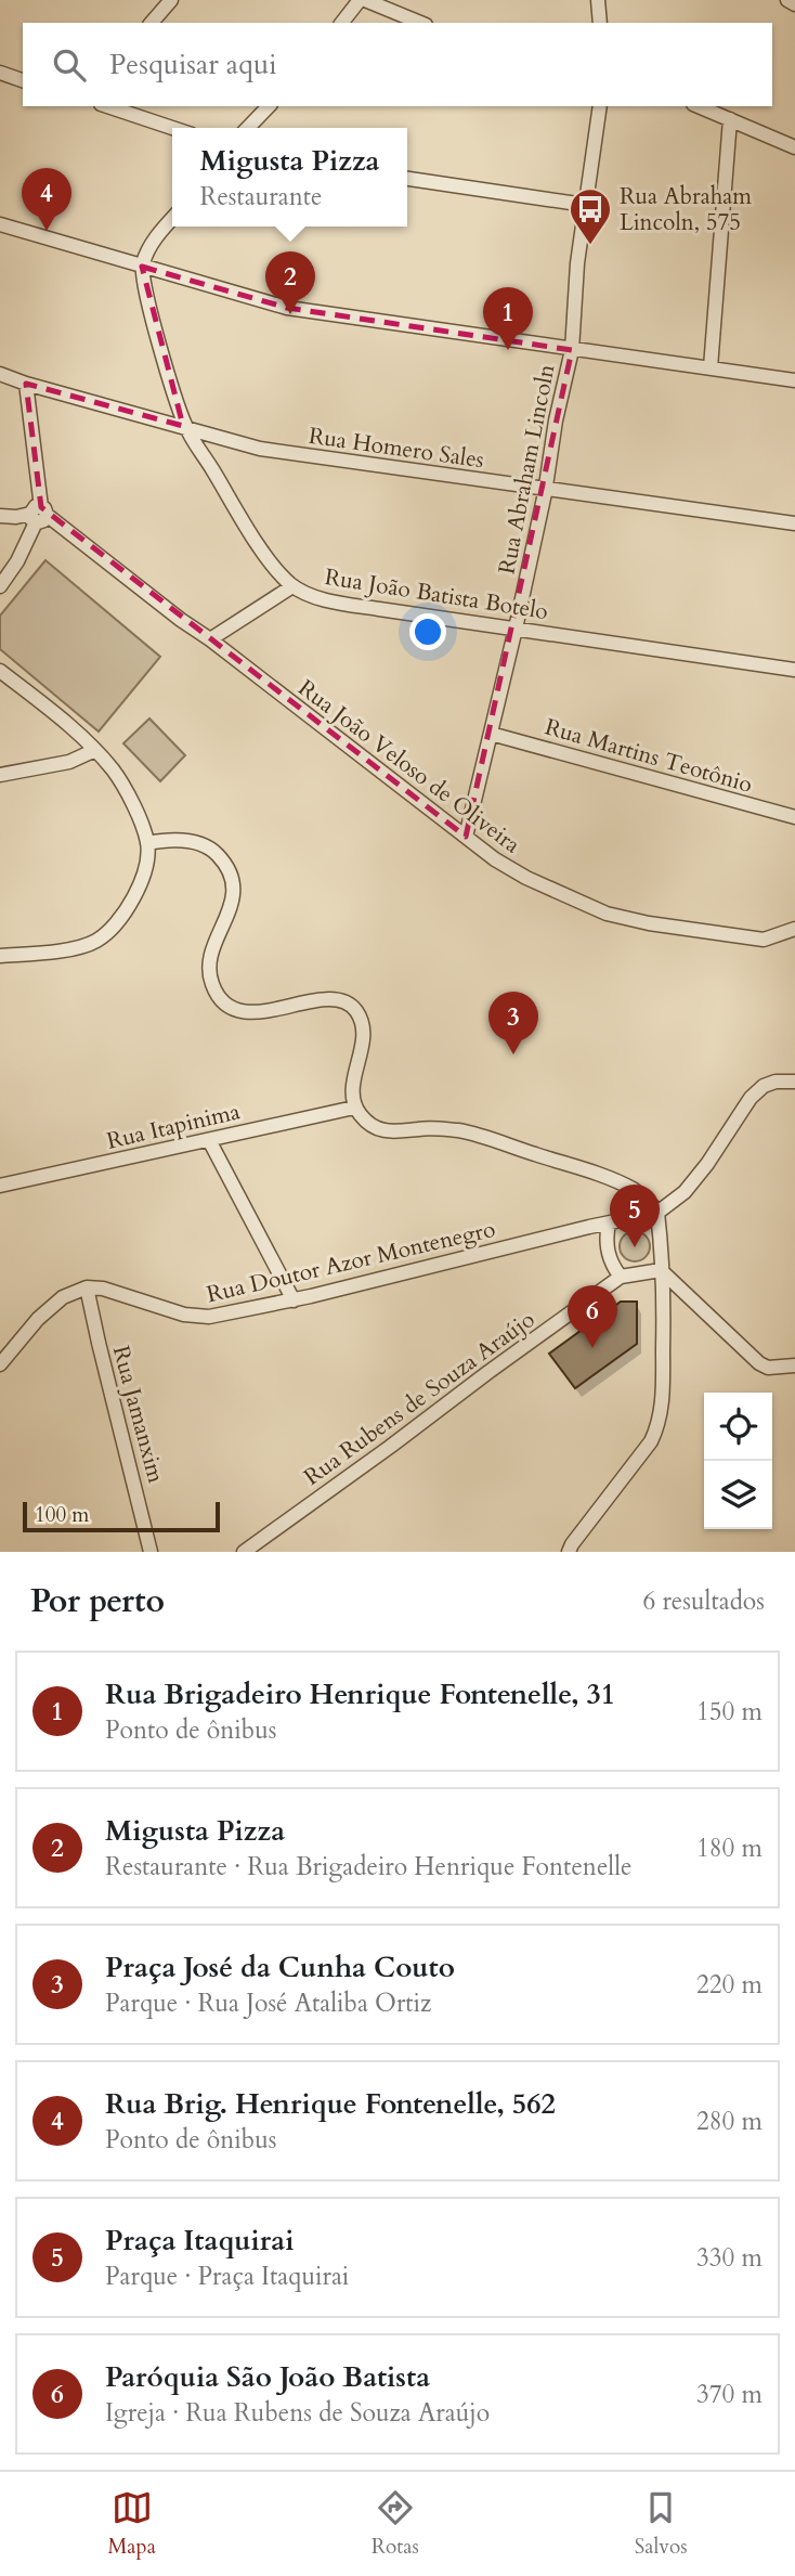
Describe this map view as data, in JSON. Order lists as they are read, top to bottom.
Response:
{
  "streets": {
    "street": [
      "Rua Homero Sales",
      "Rua Abraham Lincoln",
      "Rua João Batista Botelo",
      "Rua Martins Teotônio",
      "Rua João Veloso de Oliveira",
      "Rua Itapinima",
      "Rua Doutor Azor Montenegro",
      "Rua Rubens de Souza Araújo",
      "Rua Jamanxim"
    ]
  },
  "crossings": [
    ["Rua Homero Sales", "Rua Abraham Lincoln"],
    ["Rua Homero Sales", "Rua João Batista Botelo"],
    ["Rua Abraham Lincoln", "Rua João Batista Botelo"],
    ["Rua Abraham Lincoln", "Rua Martins Teotônio"],
    ["Rua Abraham Lincoln", "Rua João Veloso de Oliveira"],
    ["Rua Doutor Azor Montenegro", "Rua Jamanxim"]
  ],
  "places": {
    "bus stop": ["Rua Abraham Lincoln, 575"]
  },
  "scale_bar": "100 m",
  "page": {
    "search": "Pesquisar aqui",
    "popup": ["Migusta Pizza", "Restaurante"],
    "pins": [
      "4",
      "2",
      "1",
      "3",
      "5",
      "6"
    ],
    "scale": "100 m",
    "heading": ["Por perto", "6 resultados"],
    "list": [
      {
        "mark": "1",
        "name": "Rua Brigadeiro Henrique Fontenelle, 31",
        "note": "Ponto de ônibus",
        "value": "150 m"
      },
      {
        "mark": "2",
        "name": "Migusta Pizza",
        "note": "Restaurante · Rua Brigadeiro Henrique Fontenelle",
        "value": "180 m"
      },
      {
        "mark": "3",
        "name": "Praça José da Cunha Couto",
        "note": "Parque · Rua José Ataliba Ortiz",
        "value": "220 m"
      },
      {
        "mark": "4",
        "name": "Rua Brig. Henrique Fontenelle, 562",
        "note": "Ponto de ônibus",
        "value": "280 m"
      },
      {
        "mark": "5",
        "name": "Praça Itaquirai",
        "note": "Parque · Praça Itaquirai",
        "value": "330 m"
      },
      {
        "mark": "6",
        "name": "Paróquia São João Batista",
        "note": "Igreja · Rua Rubens de Souza Araújo",
        "value": "370 m"
      }
    ],
    "nav": ["Mapa", "Rotas", "Salvos"]
  }
}
